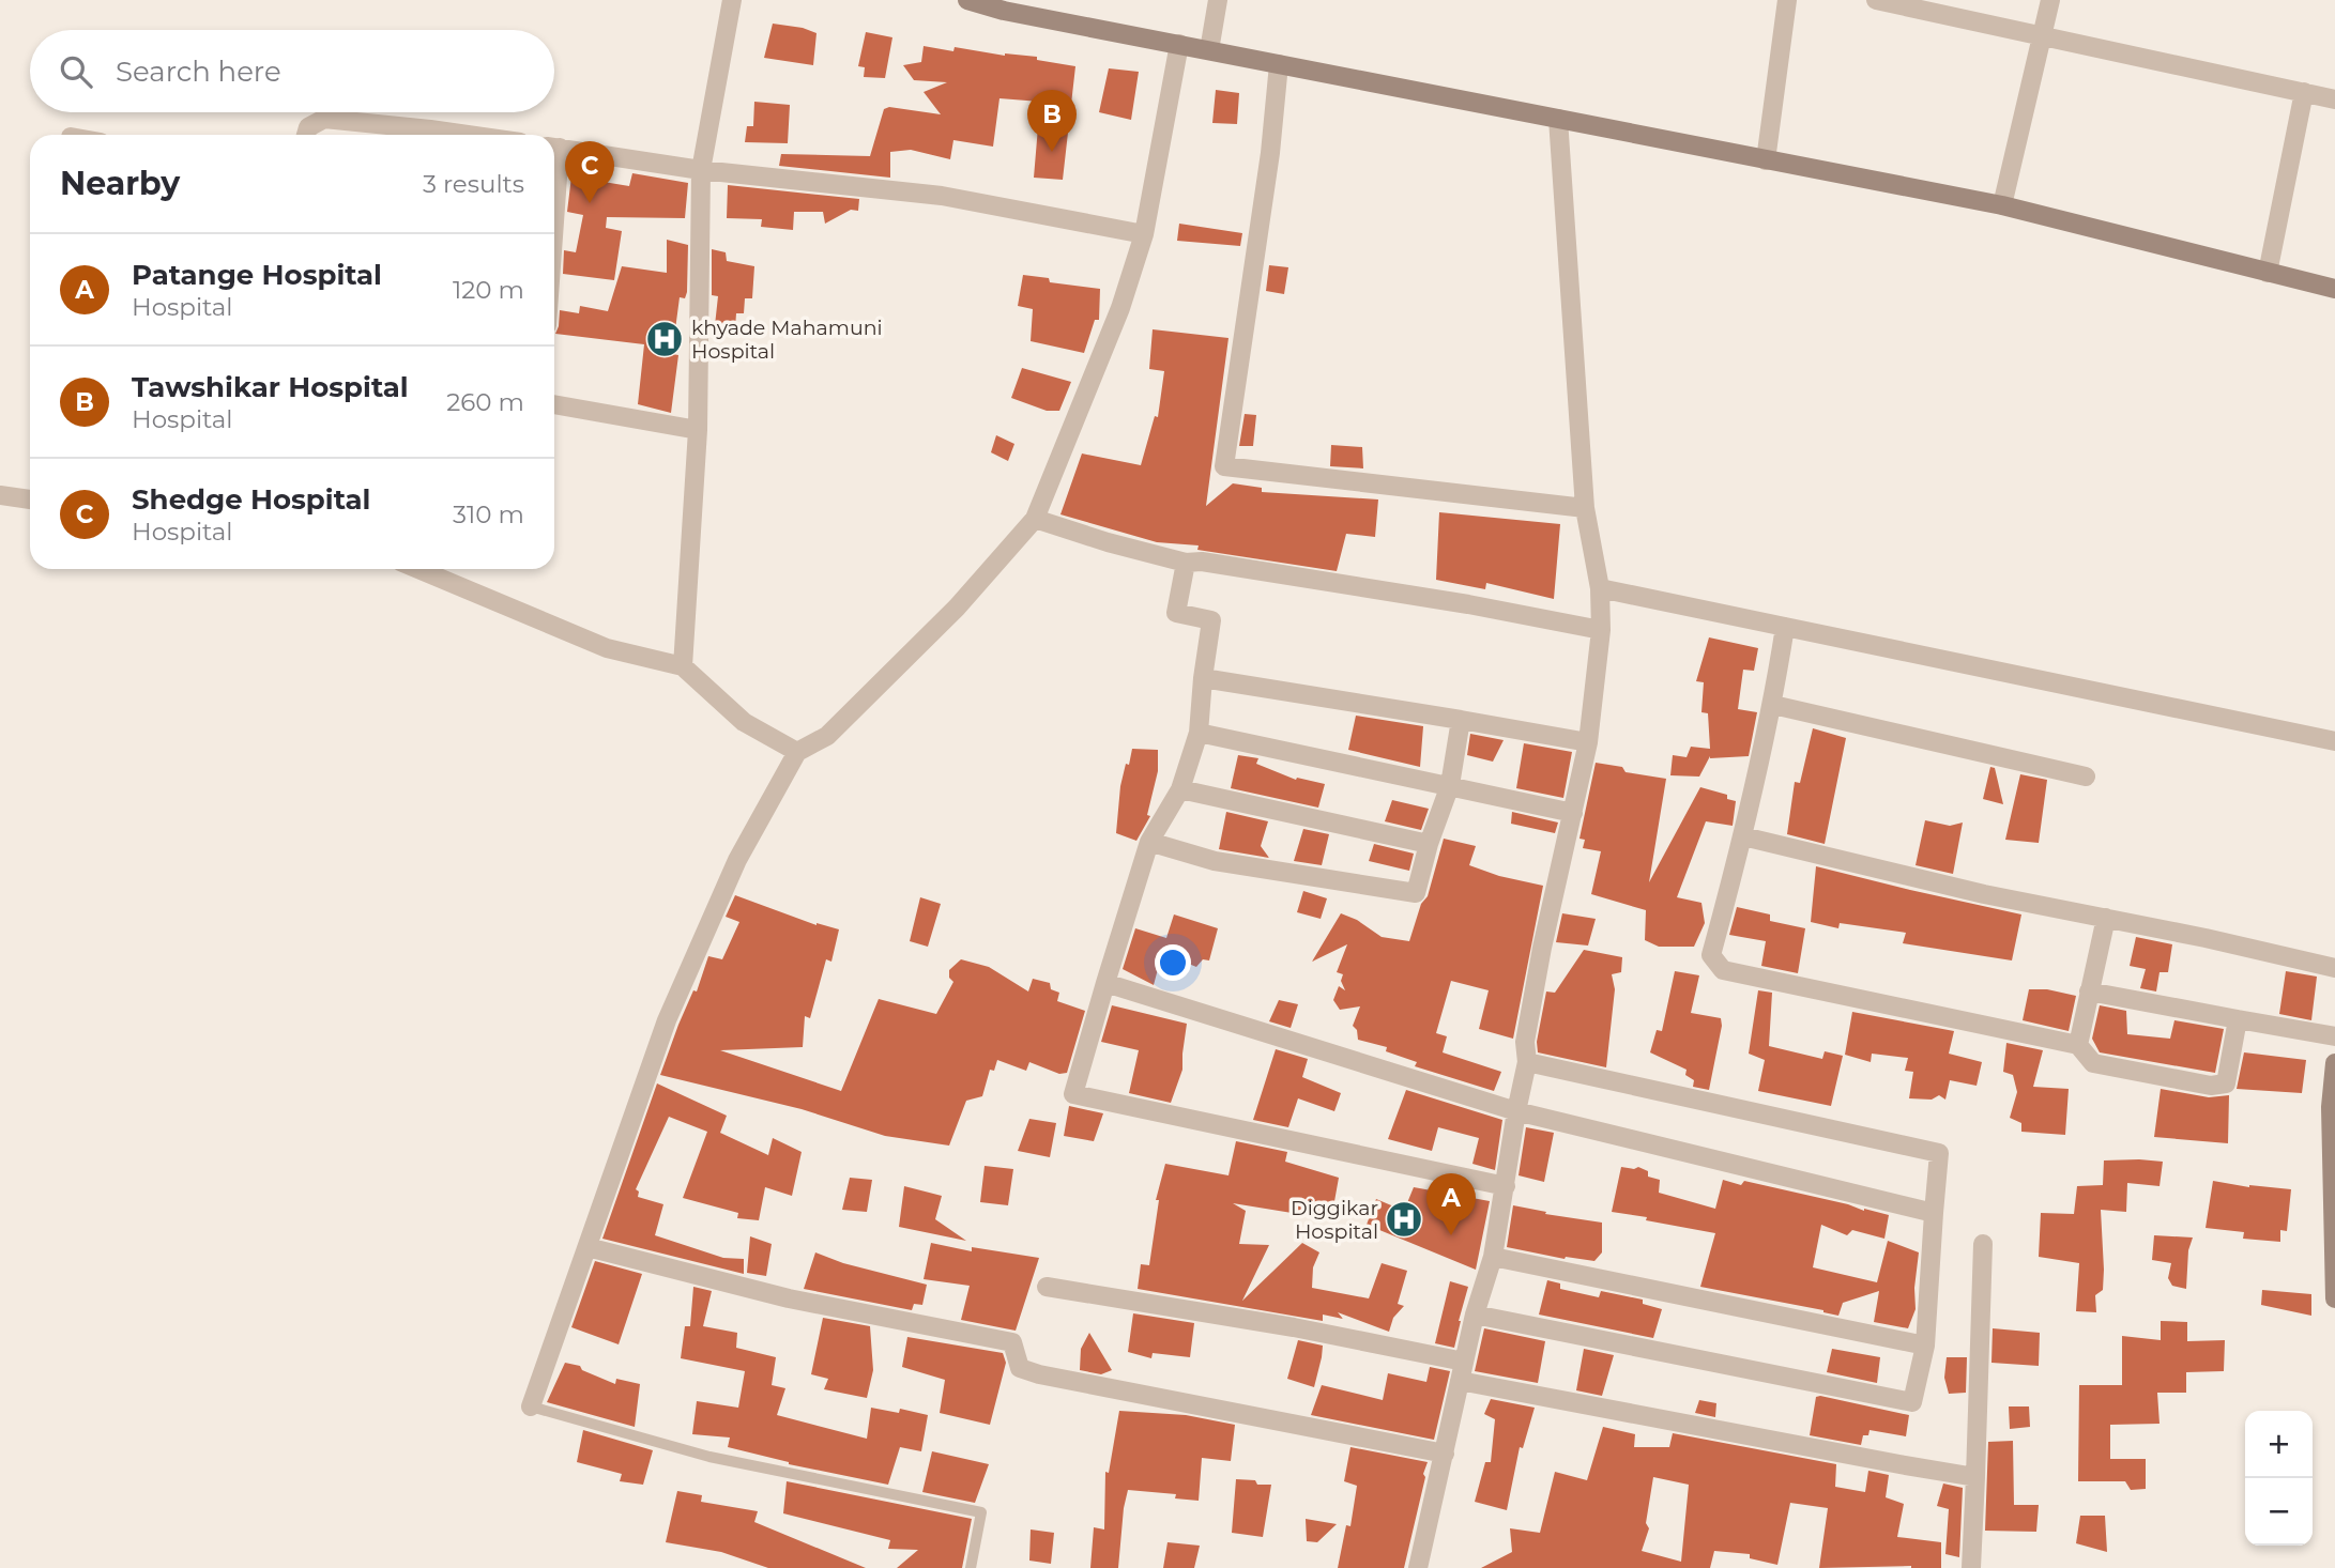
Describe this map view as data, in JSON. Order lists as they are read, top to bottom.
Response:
{
  "places": {
    "hospital": ["khyade Mahamuni Hospital", "Diggikar Hospital"]
  },
  "page": {
    "search": "Search here",
    "pins": ["B", "C", "A"],
    "heading": ["Nearby", "3 results"],
    "list": [
      {
        "mark": "A",
        "name": "Patange Hospital",
        "note": "Hospital",
        "value": "120 m"
      },
      {
        "mark": "B",
        "name": "Tawshikar Hospital",
        "note": "Hospital",
        "value": "260 m"
      },
      {
        "mark": "C",
        "name": "Shedge Hospital",
        "note": "Hospital",
        "value": "310 m"
      }
    ],
    "map_buttons": ["+", "−"]
  }
}
